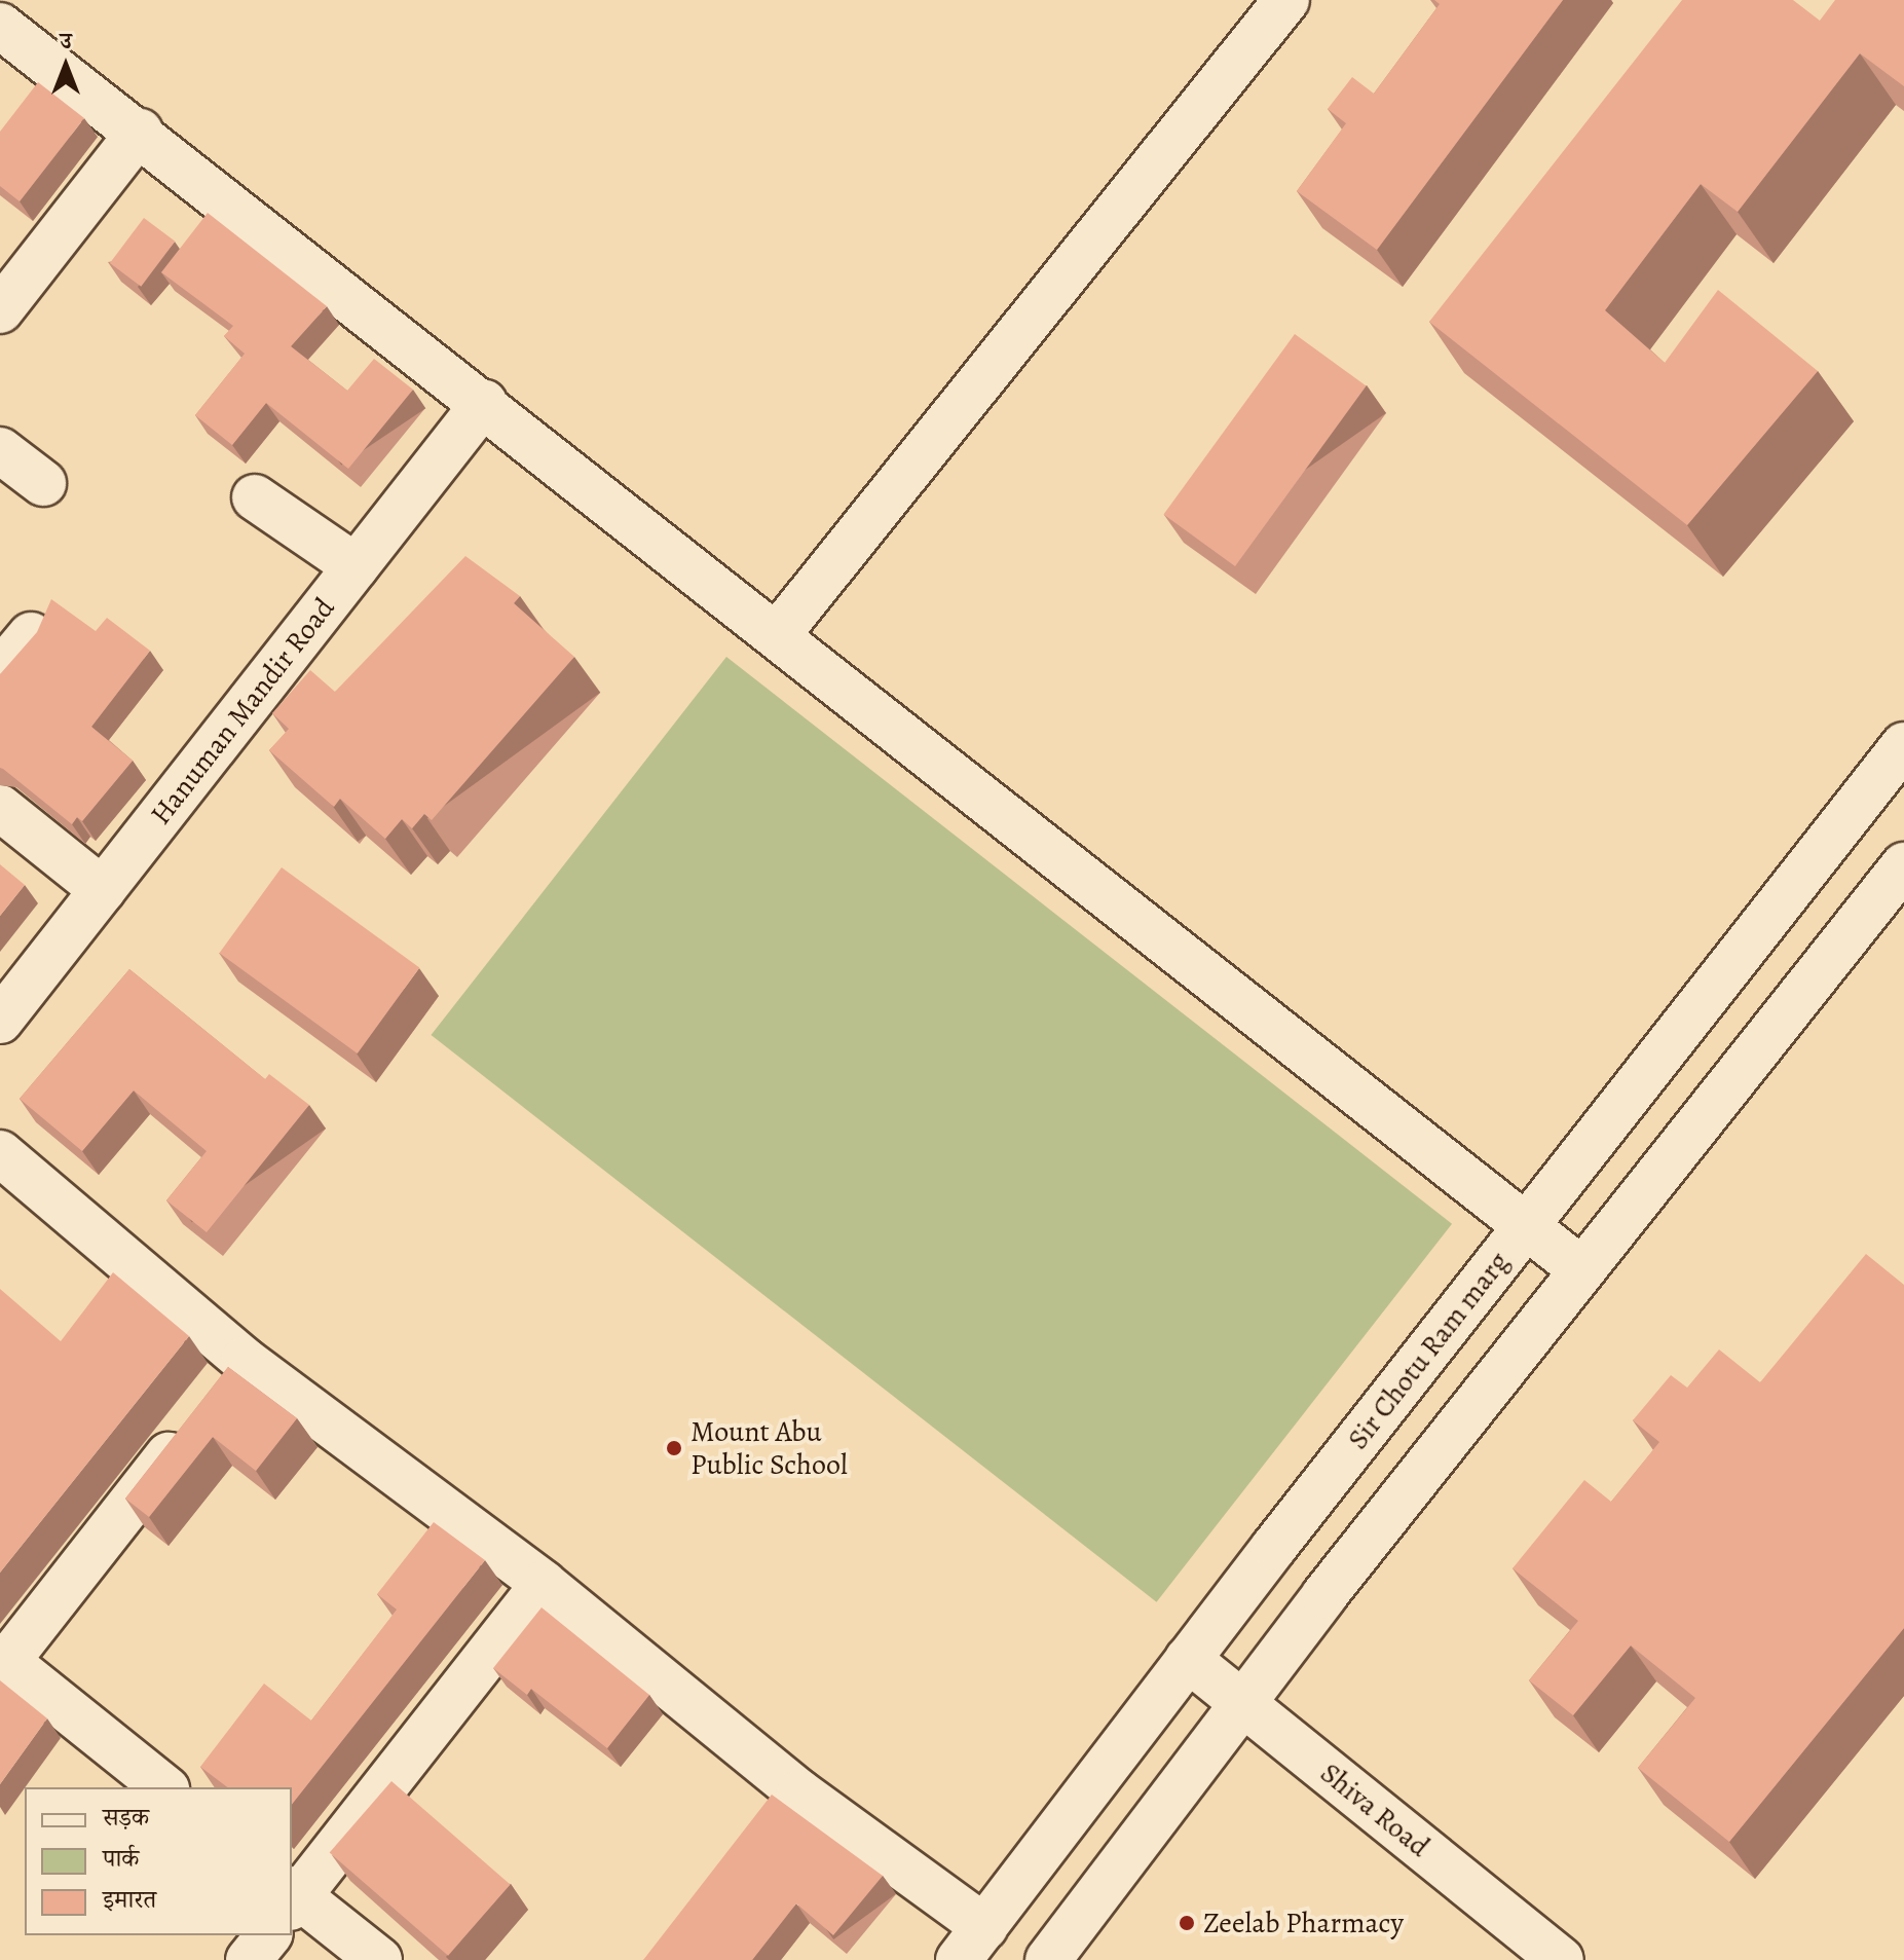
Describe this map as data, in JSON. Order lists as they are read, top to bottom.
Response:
{
  "streets": {
    "street": ["Hanuman Mandir Road", "Sir Chotu Ram marg", "Shiva Road"]
  },
  "crossings": [
    ["Sir Chotu Ram marg", "Shiva Road"]
  ],
  "places": ["Mount Abu Public School", "Zeelab Pharmacy"],
  "legend": ["सड़क", "पार्क", "इमारत"],
  "north": "top"
}
